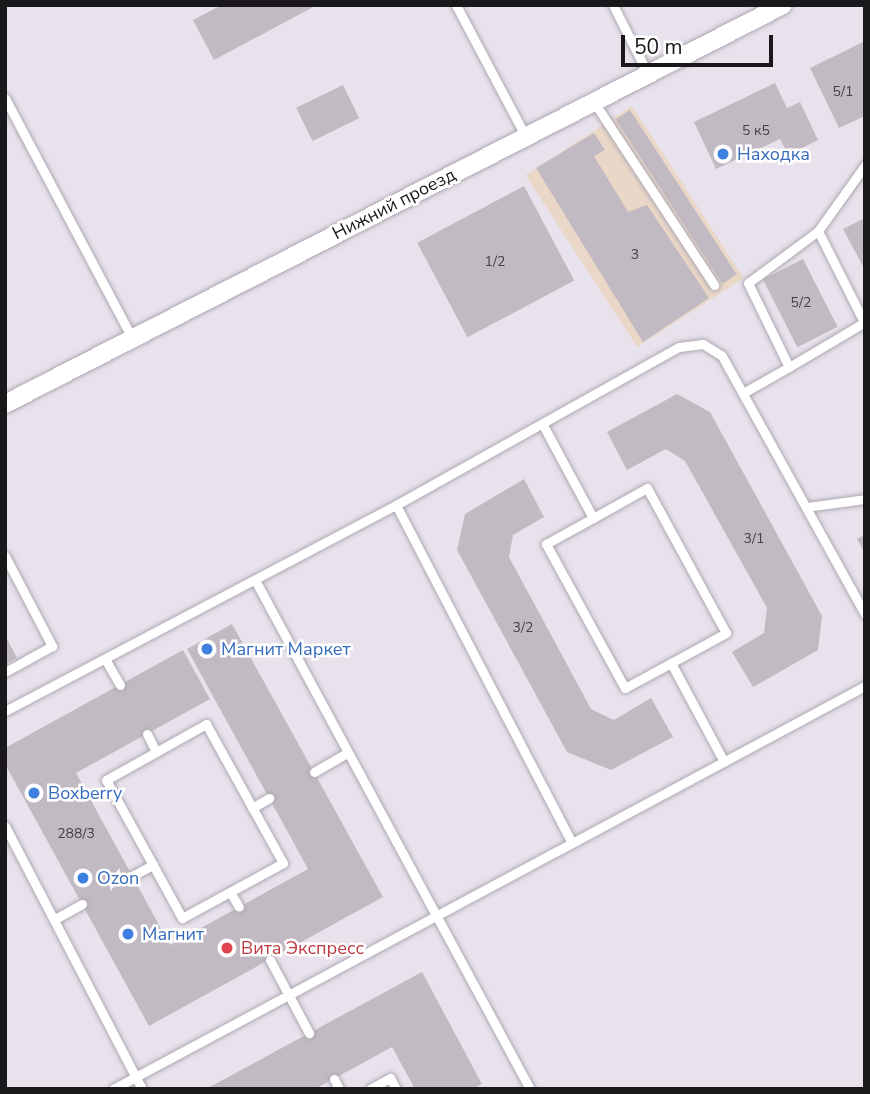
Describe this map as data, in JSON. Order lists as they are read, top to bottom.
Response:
{
  "streets": {
    "street": ["Нижний проезд"]
  },
  "places": [
    "Находка",
    "Магнит Маркет",
    "Boxberry",
    "Ozon",
    "Магнит",
    "Вита Экспресс"
  ],
  "house_numbers": [
    "5/1",
    "5 к5",
    "3",
    "1/2",
    "5/2",
    "3/1",
    "3/2",
    "288/3"
  ],
  "scale_bar": "50 m"
}
